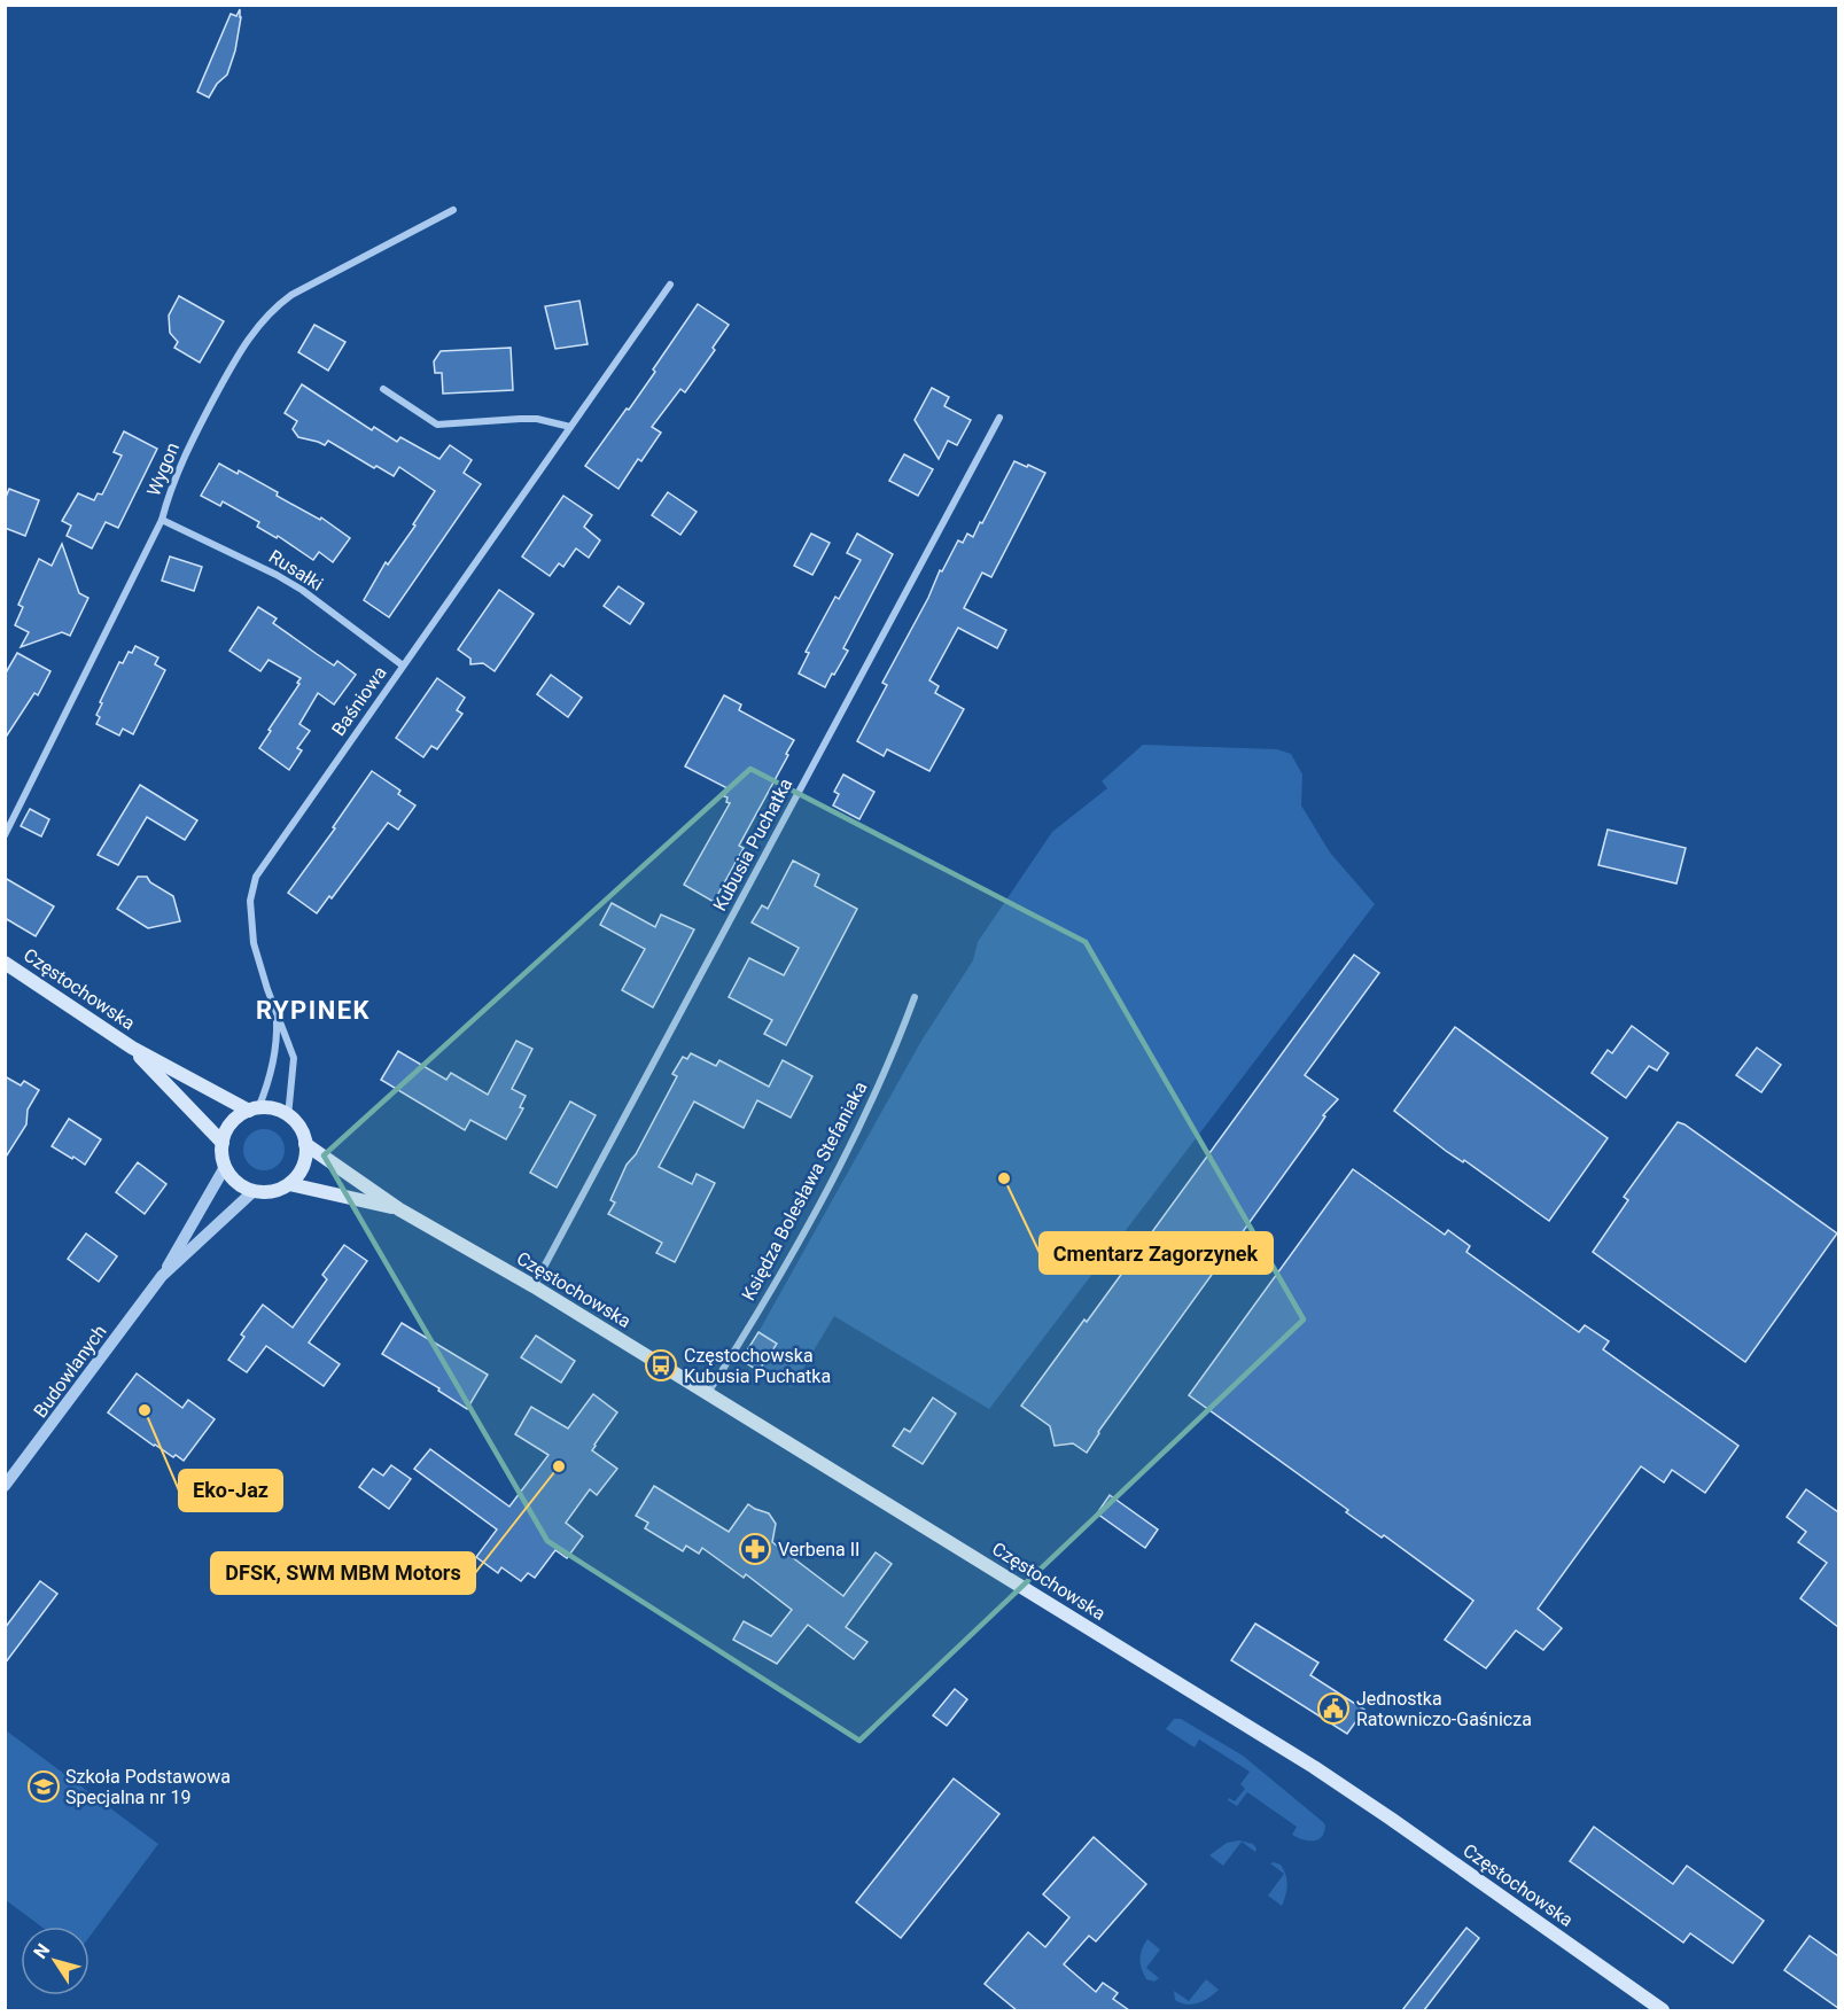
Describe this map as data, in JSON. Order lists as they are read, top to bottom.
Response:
{
  "streets": {
    "main road": ["Częstochowska"],
    "street": [
      "Wygon",
      "Rusałki",
      "Baśniowa",
      "Kubusia Puchatka",
      "Księdza Bolesława Stefaniaka",
      "Budowlanych"
    ]
  },
  "crossings": [
    ["Wygon", "Rusałki"],
    ["Rusałki", "Baśniowa"],
    ["Baśniowa", "Częstochowska"],
    ["Baśniowa", "Budowlanych"],
    ["Kubusia Puchatka", "Częstochowska"],
    ["Częstochowska", "Księdza Bolesława Stefaniaka"],
    ["Częstochowska", "Budowlanych"]
  ],
  "districts": ["RYPINEK"],
  "places": {
    "other": ["Cmentarz Zagorzynek", "Eko-Jaz", "DFSK, SWM MBM Motors"],
    "bus stop": ["Częstochowska Kubusia Puchatka"],
    "pharmacy": ["Verbena II"],
    "public building": ["Jednostka Ratowniczo-Gaśnicza"],
    "school or university": ["Szkoła Podstawowa Specjalna nr 19"]
  },
  "north": "top left"
}
